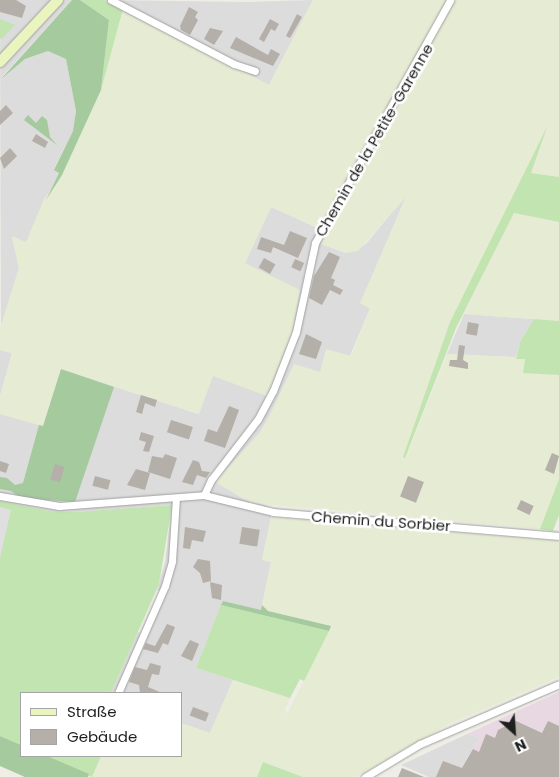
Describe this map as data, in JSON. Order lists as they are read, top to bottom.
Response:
{
  "streets": {
    "street": ["Chemin de la Petite-Garenne", "Chemin du Sorbier"]
  },
  "crossings": [
    ["Chemin de la Petite-Garenne", "Chemin du Sorbier"]
  ],
  "legend": ["Straße", "Gebäude"],
  "north": "bottom right"
}
